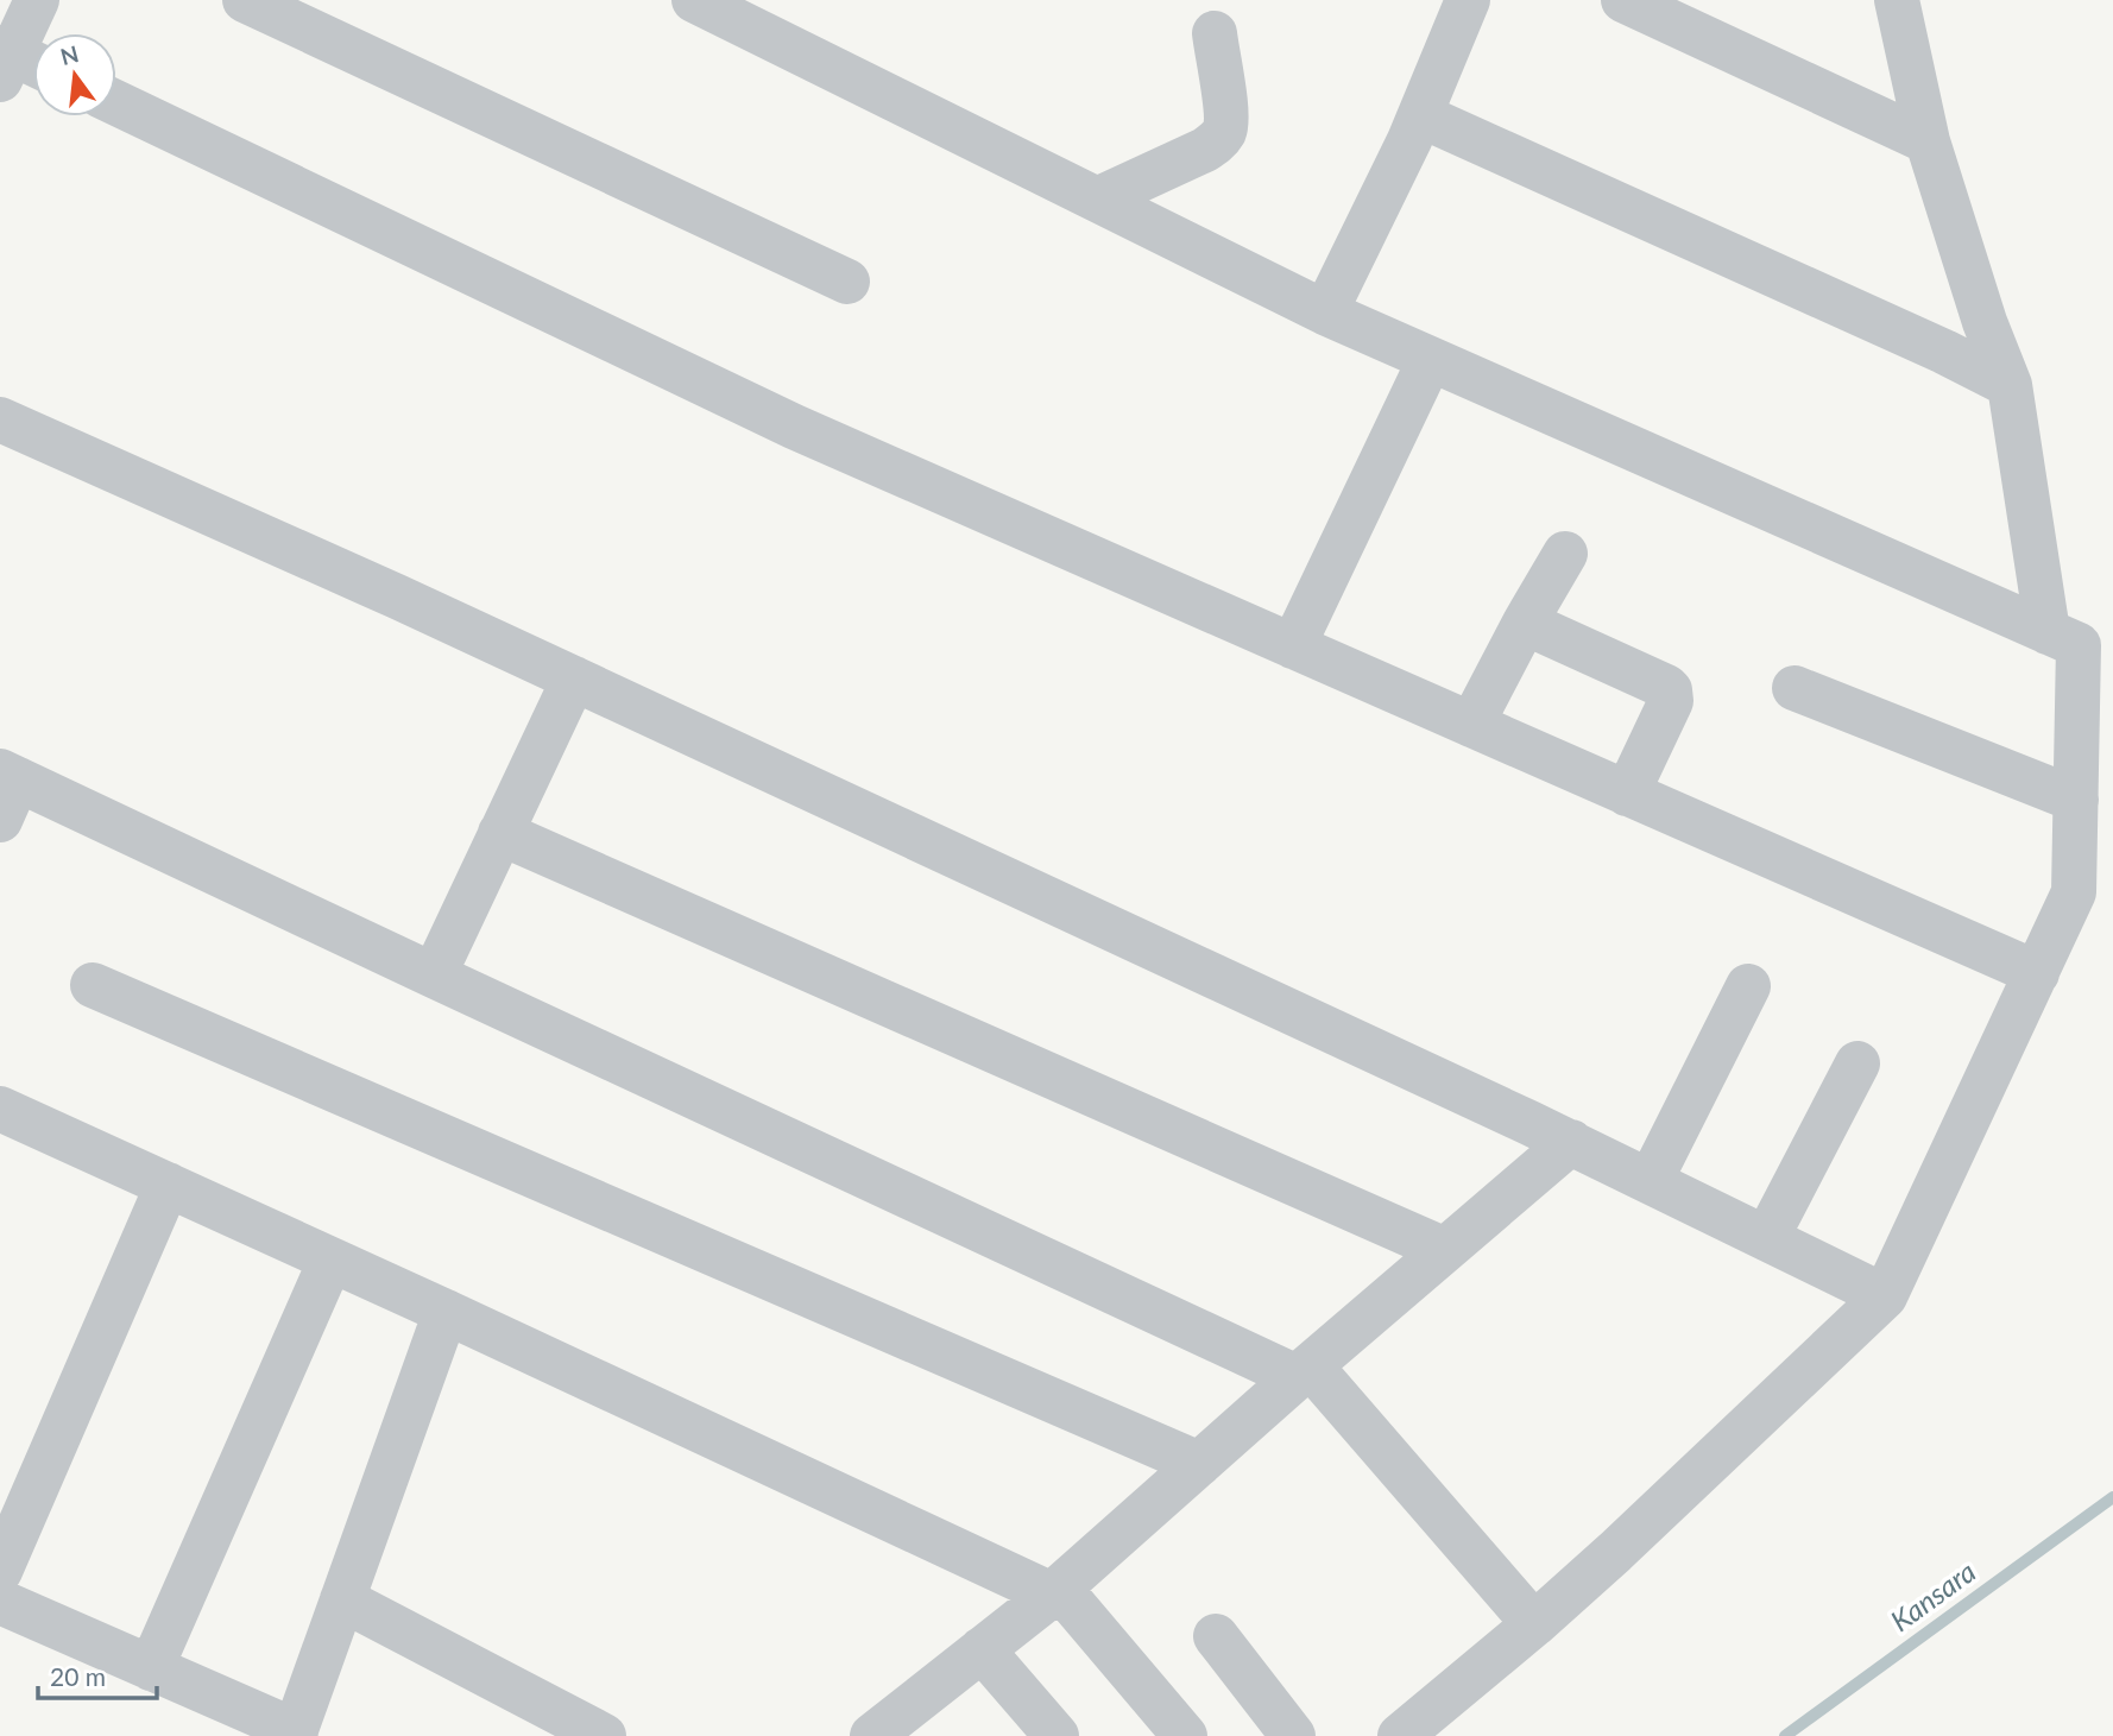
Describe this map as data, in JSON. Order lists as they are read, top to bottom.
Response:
{
  "water": ["Kansara"],
  "scale_bar": "20 m",
  "north": "top"
}
